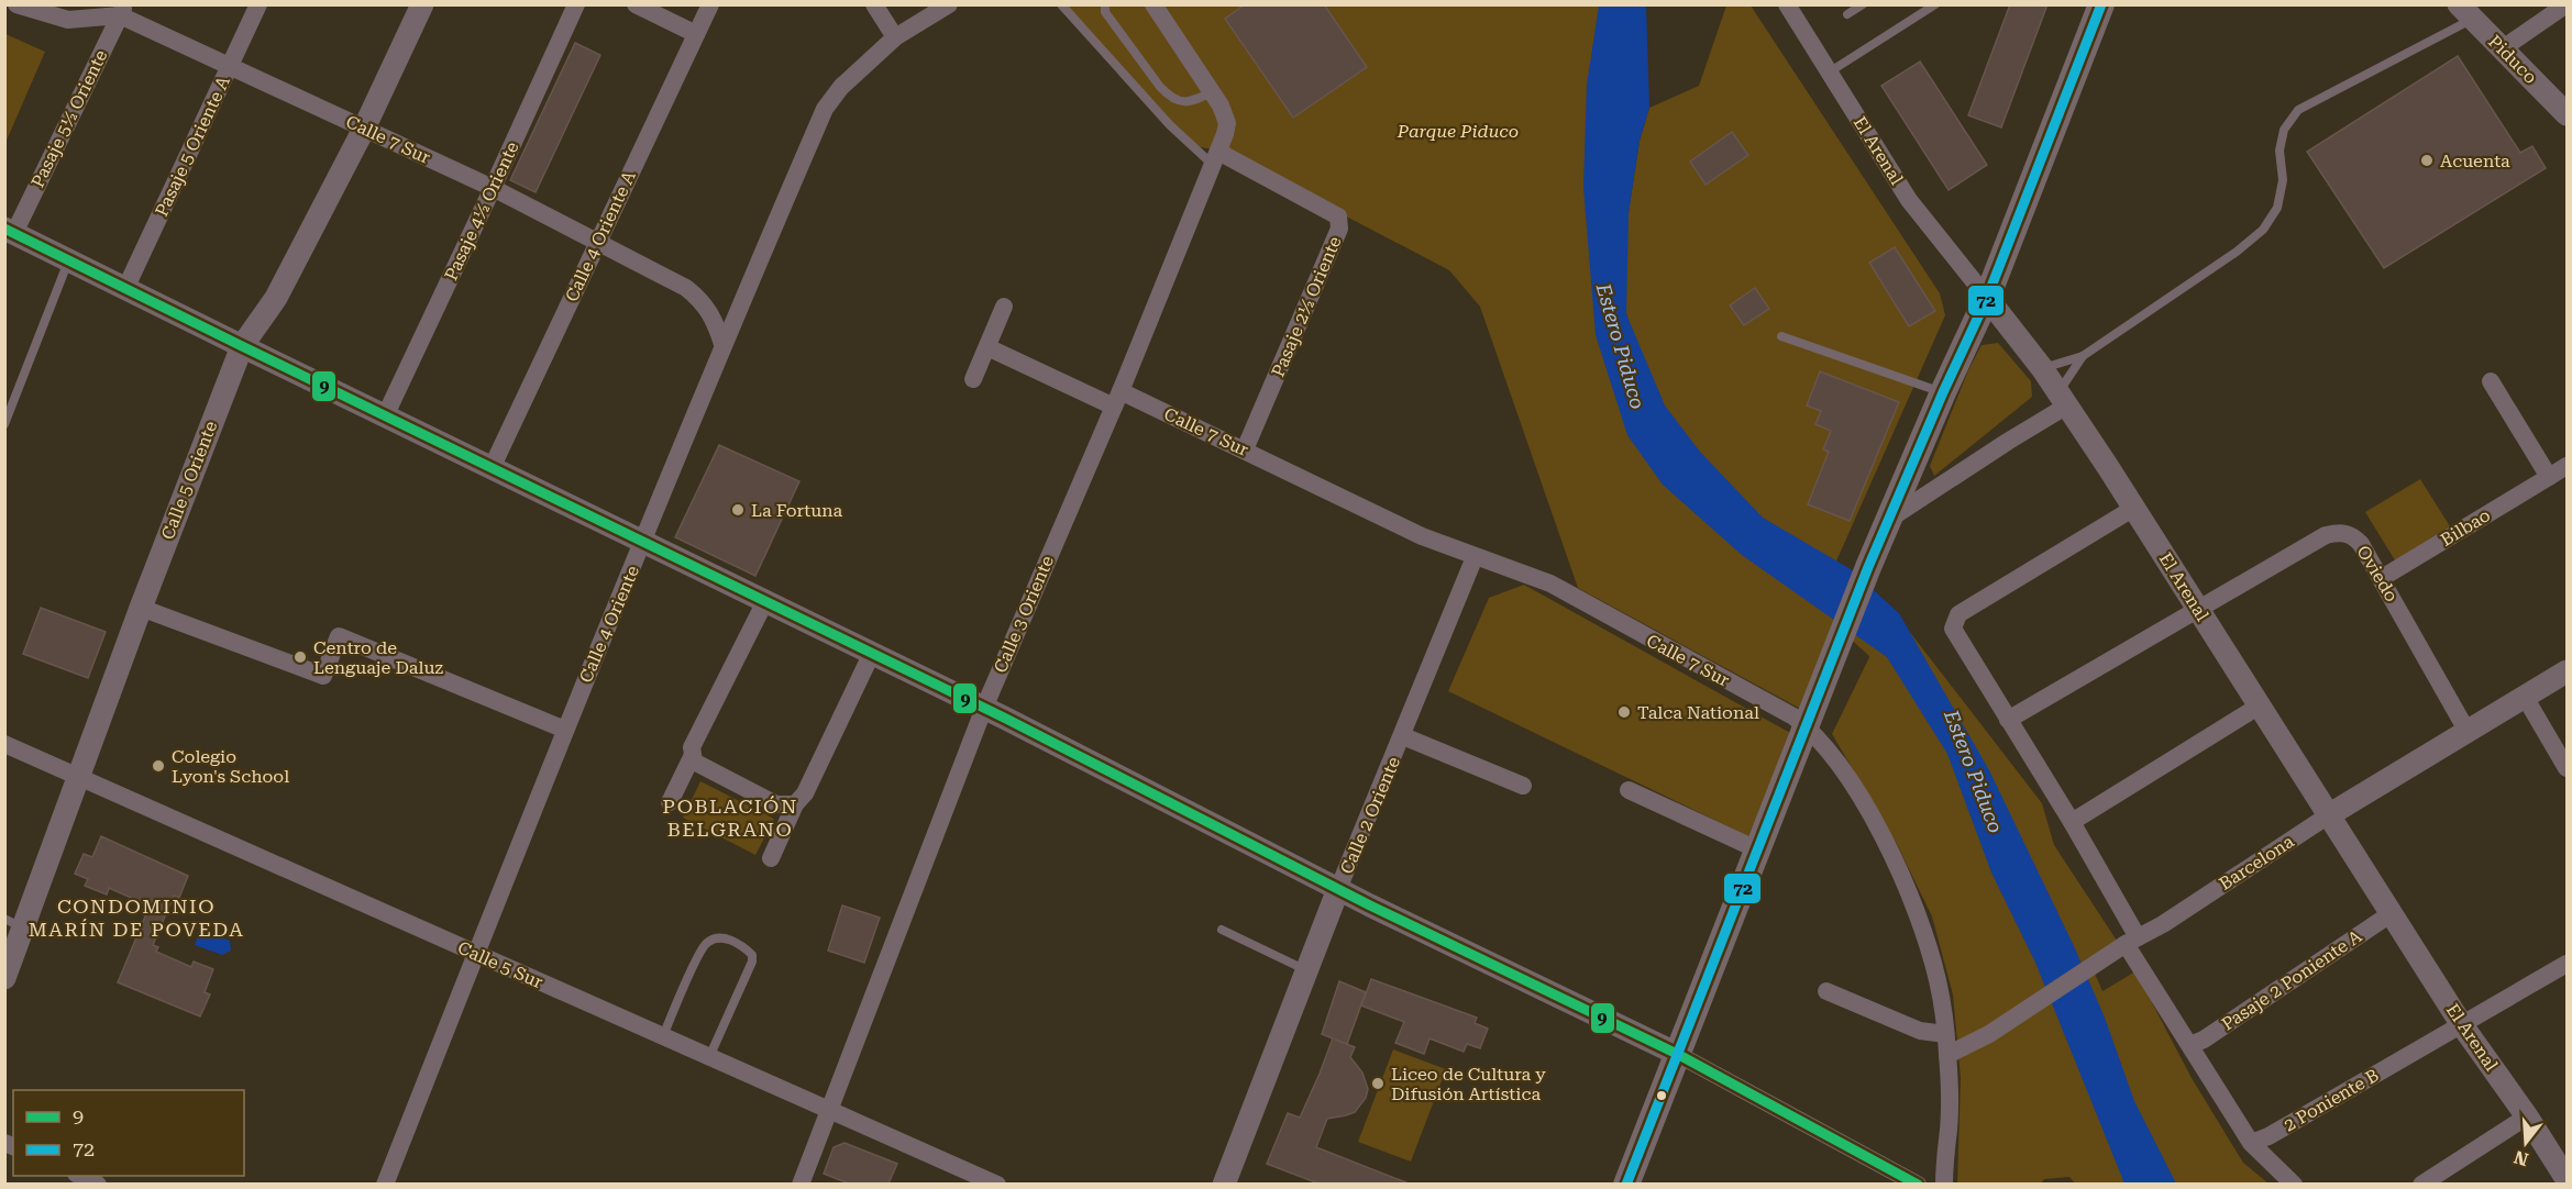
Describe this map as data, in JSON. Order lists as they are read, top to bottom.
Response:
{
  "streets": {
    "street": [
      "Piduco",
      "Pasaje 5½ Oriente",
      "Calle 7 Sur",
      "Pasaje 5 Oriente A",
      "El Arenal",
      "Pasaje 4½ Oriente",
      "Calle 4 Oriente A",
      "Pasaje 2½ Oriente",
      "Calle 5 Oriente",
      "Bilbao",
      "Oviedo",
      "Calle 3 Oriente",
      "Calle 4 Oriente",
      "Calle 2 Oriente",
      "Barcelona",
      "Calle 5 Sur",
      "Pasaje 2 Poniente A",
      "2 Poniente B"
    ]
  },
  "crossings": [
    ["Pasaje 5½ Oriente", "Calle 7 Sur"],
    ["Calle 7 Sur", "Pasaje 5 Oriente A"],
    ["Calle 7 Sur", "Pasaje 4½ Oriente"],
    ["Calle 7 Sur", "Calle 4 Oriente A"],
    ["Calle 7 Sur", "Pasaje 2½ Oriente"],
    ["Calle 7 Sur", "Calle 5 Oriente"],
    ["Calle 7 Sur", "Calle 3 Oriente"],
    ["Calle 7 Sur", "Calle 4 Oriente"],
    ["Calle 7 Sur", "Calle 2 Oriente"],
    ["Calle 7 Sur", "Barcelona"],
    ["El Arenal", "Oviedo"],
    ["El Arenal", "Barcelona"],
    ["El Arenal", "Pasaje 2 Poniente A"],
    ["El Arenal", "2 Poniente B"],
    ["Pasaje 2½ Oriente", "Calle 3 Oriente"],
    ["Calle 5 Oriente", "Calle 5 Sur"],
    ["Bilbao", "Oviedo"],
    ["Oviedo", "Barcelona"],
    ["Calle 3 Oriente", "Calle 5 Sur"],
    ["Calle 4 Oriente", "Calle 5 Sur"]
  ],
  "districts": ["POBLACIÓN BELGRANO", "CONDOMINIO MARÍN DE POVEDA"],
  "water": ["Estero Piduco"],
  "parks": ["Parque Piduco"],
  "places": [
    "Acuenta",
    "La Fortuna",
    "Centro de Lenguaje Daluz",
    "Talca National",
    "Colegio Lyon's School",
    "Liceo de Cultura y Difusión Artística"
  ],
  "lines": ["transit line 72", "transit line 9"],
  "legend": ["9", "72"],
  "north": "bottom"
}
